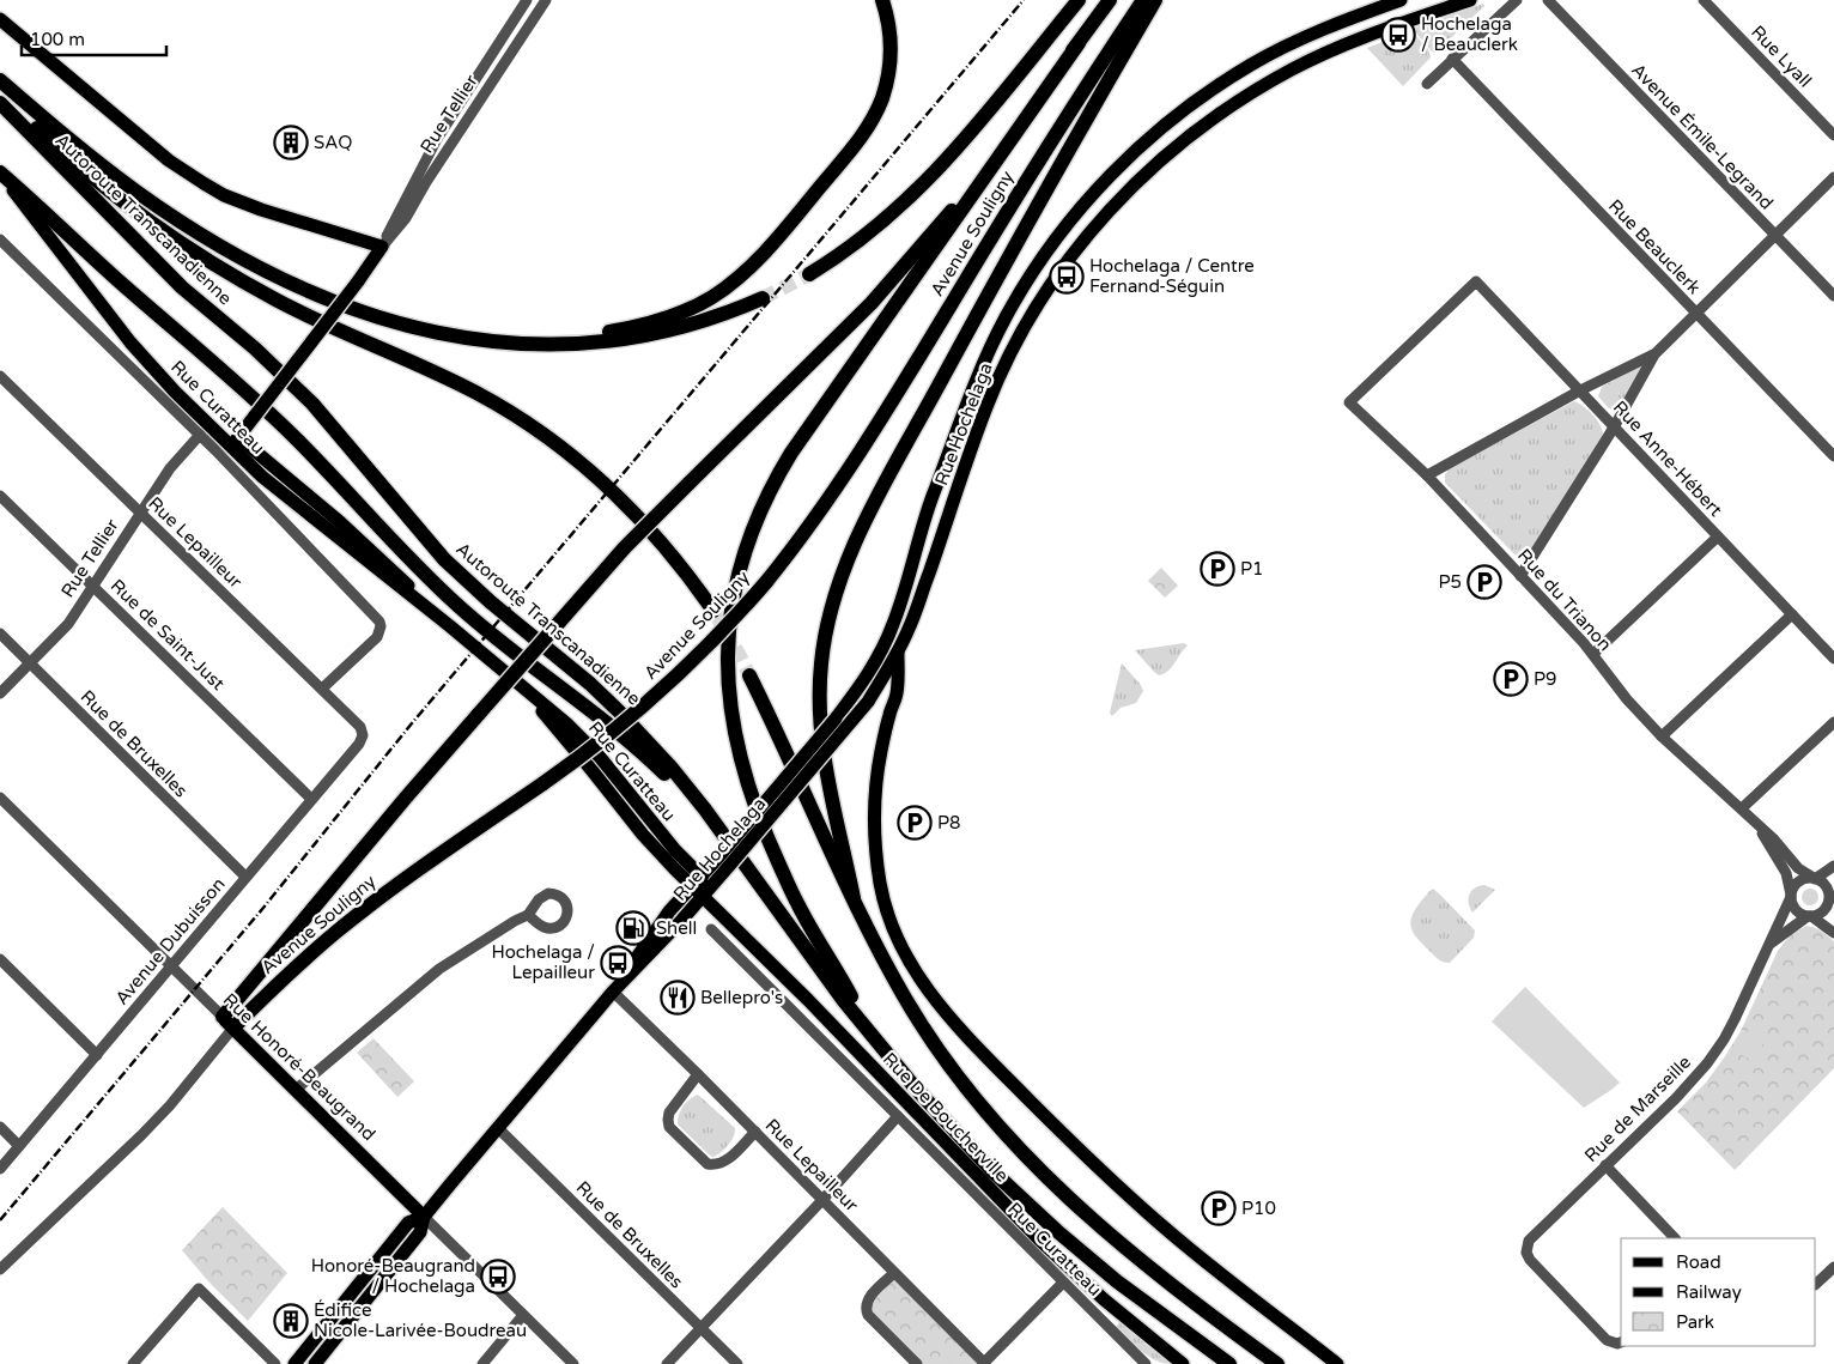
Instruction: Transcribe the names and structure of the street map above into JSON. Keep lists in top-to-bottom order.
{
  "streets": {
    "highway": ["Autoroute Transcanadienne", "Avenue Souligny"],
    "main road": [
      "Rue Tellier",
      "Rue Curatteau",
      "Rue Hochelaga",
      "Rue Honoré-Beaugrand",
      "Rue De Boucherville"
    ],
    "street": [
      "Rue Lyall",
      "Avenue Émile-Legrand",
      "Rue Beauclerk",
      "Rue Anne-Hébert",
      "Rue Lepailleur",
      "Rue du Trianon",
      "Rue de Saint-Just",
      "Rue de Bruxelles",
      "Avenue Dubuisson",
      "Rue de Marseille"
    ]
  },
  "crossings": [
    ["Rue Tellier", "Rue Curatteau"],
    ["Rue Tellier", "Rue Lepailleur"],
    ["Rue Tellier", "Rue de Saint-Just"],
    ["Rue Tellier", "Rue de Bruxelles"],
    ["Avenue Souligny", "Rue Honoré-Beaugrand"],
    ["Rue Curatteau", "Rue Hochelaga"],
    ["Rue Curatteau", "Rue Lepailleur"],
    ["Rue Curatteau", "Rue De Boucherville"],
    ["Rue Hochelaga", "Rue Lepailleur"],
    ["Rue Hochelaga", "Rue de Bruxelles"],
    ["Rue Hochelaga", "Rue Honoré-Beaugrand"],
    ["Rue Hochelaga", "Rue De Boucherville"],
    ["Rue Anne-Hébert", "Rue du Trianon"],
    ["Rue Lepailleur", "Avenue Dubuisson"],
    ["Rue du Trianon", "Rue de Marseille"],
    ["Rue de Saint-Just", "Avenue Dubuisson"],
    ["Rue de Bruxelles", "Avenue Dubuisson"],
    ["Avenue Dubuisson", "Rue Honoré-Beaugrand"]
  ],
  "places": {
    "bus stop": [
      "Hochelaga / Beauclerk",
      "Hochelaga / Centre Fernand-Séguin",
      "Hochelaga / Lepailleur",
      "Honoré-Beaugrand / Hochelaga"
    ],
    "building": ["SAQ", "Édifice Nicole-Larivée-Boudreau"],
    "parking": [
      "P1",
      "P5",
      "P9",
      "P8",
      "P10"
    ],
    "fuel station": ["Shell"],
    "restaurant": ["Bellepro's"]
  },
  "legend": ["Road", "Railway", "Park"],
  "scale_bar": "100 m"
}
